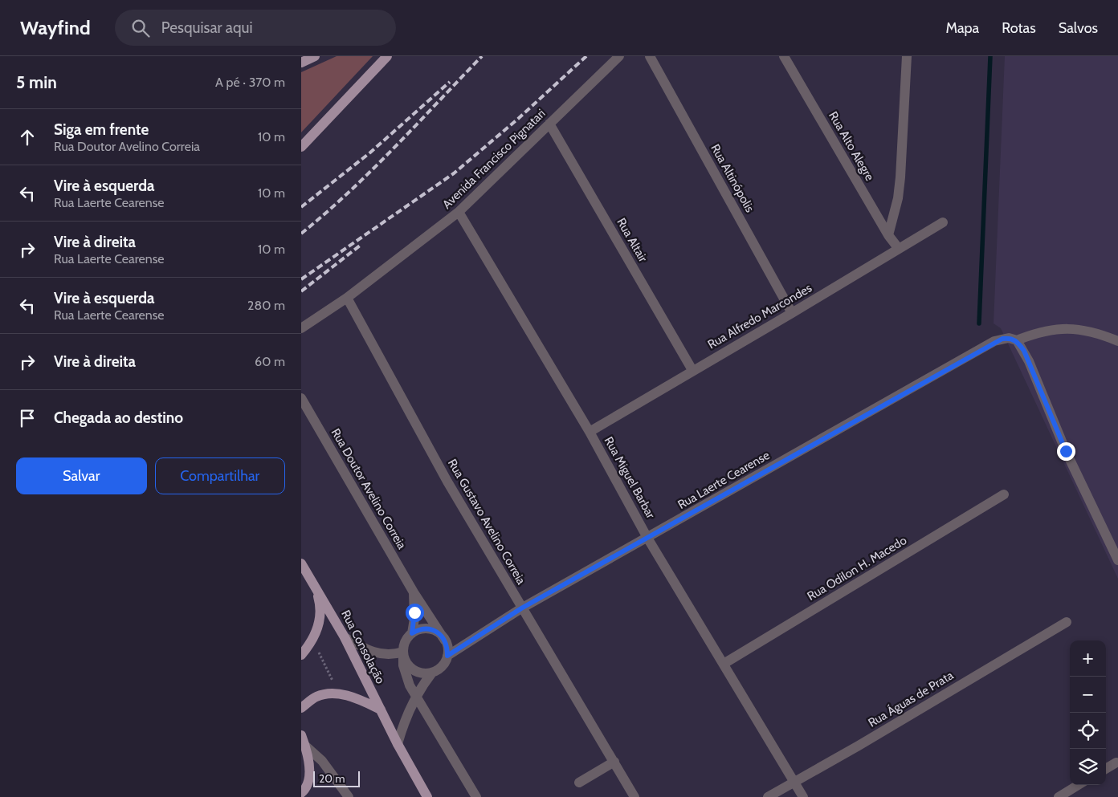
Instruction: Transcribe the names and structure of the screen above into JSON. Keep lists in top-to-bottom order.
{
  "streets": {
    "main road": ["Rua Consolação"],
    "street": [
      "Rua Alto Alegre",
      "Avenida Francisco Pignatari",
      "Rua Altinópolis",
      "Rua Altair",
      "Rua Alfredo Marcondes",
      "Rua Miguel Barbar",
      "Rua Laerte Cearense",
      "Rua Doutor Avelino Correia",
      "Rua Gustavo Avelino Correia",
      "Rua Odilon H. Macedo",
      "Rua Águas de Prata"
    ]
  },
  "crossings": [
    ["Rua Alto Alegre", "Rua Alfredo Marcondes"],
    ["Avenida Francisco Pignatari", "Rua Altair"],
    ["Avenida Francisco Pignatari", "Rua Miguel Barbar"],
    ["Avenida Francisco Pignatari", "Rua Gustavo Avelino Correia"],
    ["Rua Altinópolis", "Rua Alfredo Marcondes"],
    ["Rua Altair", "Rua Alfredo Marcondes"],
    ["Rua Alfredo Marcondes", "Rua Miguel Barbar"],
    ["Rua Miguel Barbar", "Rua Laerte Cearense"],
    ["Rua Miguel Barbar", "Rua Odilon H. Macedo"],
    ["Rua Miguel Barbar", "Rua Águas de Prata"],
    ["Rua Laerte Cearense", "Rua Gustavo Avelino Correia"],
    ["Rua Laerte Cearense", "Rua Consolação"]
  ],
  "scale_bar": "20 m",
  "page": {
    "header": "Wayfind",
    "search": "Pesquisar aqui",
    "nav": ["Mapa", "Rotas", "Salvos"],
    "heading": ["5 min", "A pé · 370 m"],
    "list": [
      ["Siga em frente", "Rua Doutor Avelino Correia", "10 m"],
      ["Vire à esquerda", "Rua Laerte Cearense", "10 m"],
      ["Vire à direita", "Rua Laerte Cearense", "10 m"],
      ["Vire à esquerda", "Rua Laerte Cearense", "280 m"],
      ["Vire à direita", "60 m"],
      "Chegada ao destino"
    ],
    "buttons": ["Salvar", "Compartilhar"],
    "map_buttons": ["+", "−"],
    "scale": "20 m"
  }
}
